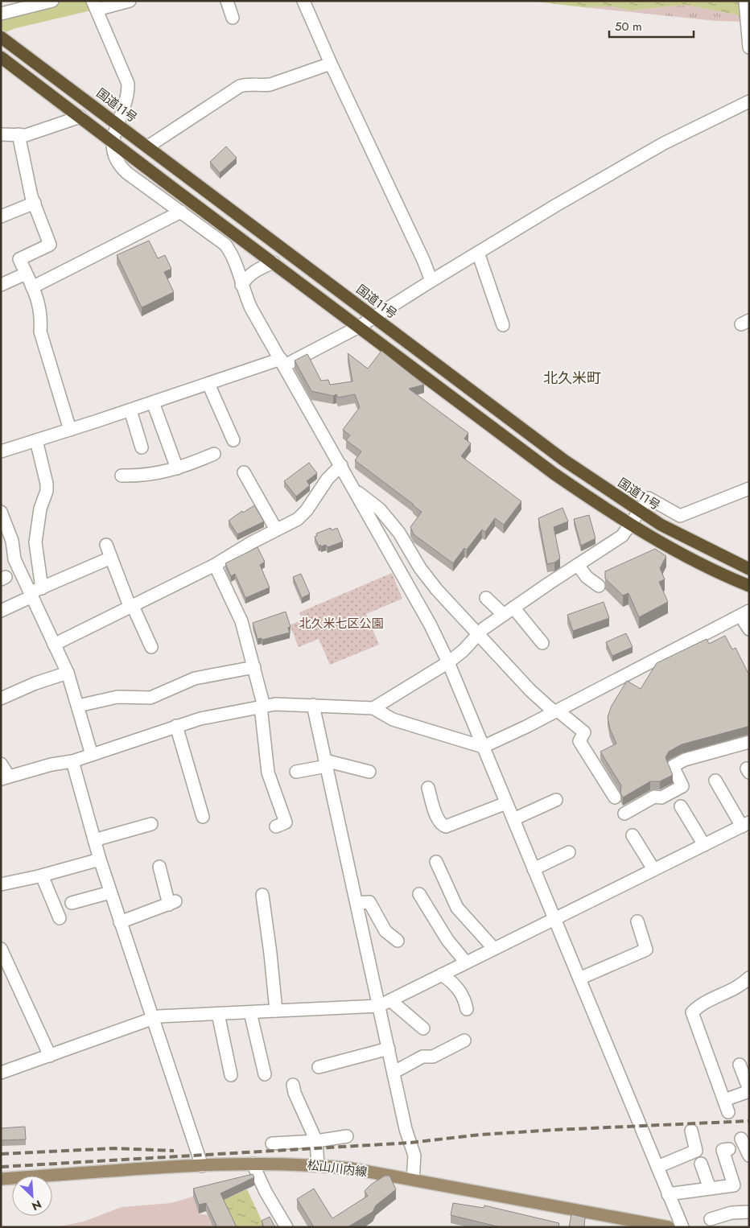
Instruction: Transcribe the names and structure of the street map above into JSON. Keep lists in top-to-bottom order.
{
  "streets": {
    "highway": ["国道11号"],
    "main road": ["松山川内線"]
  },
  "districts": ["北久米町"],
  "parks": ["北久米七区公園"],
  "scale_bar": "50 m",
  "north": "bottom right"
}
